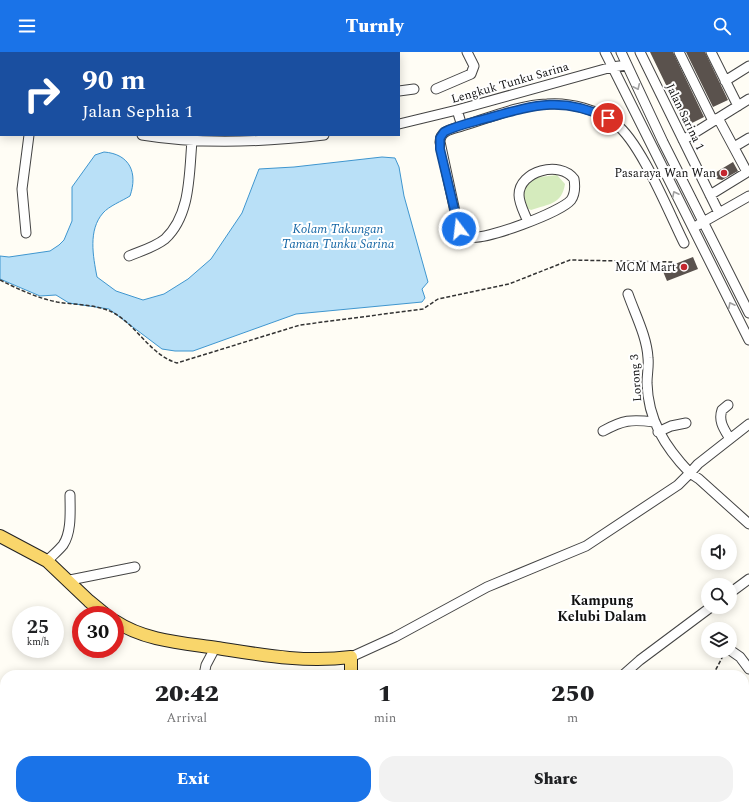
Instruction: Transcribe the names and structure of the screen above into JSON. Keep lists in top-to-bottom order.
{
  "streets": {
    "street": ["Lengkuk Tunku Sarina", "Jalan Sarina 1", "Lorong 3"]
  },
  "districts": ["Kampung Kelubi Dalam"],
  "water": ["Kolam Takungan Taman Tunku Sarina"],
  "places": ["Pasaraya Wan Wan", "MCM Mart"],
  "page": {
    "header": "Turnly",
    "turn": ["90 m", "Jalan Sephia 1"],
    "speed": "25 km/h",
    "limit": "30",
    "eta": [
      "20:42",
      "Arrival",
      "1",
      "min",
      "250",
      "m"
    ],
    "buttons": ["Exit", "Share"]
  }
}
